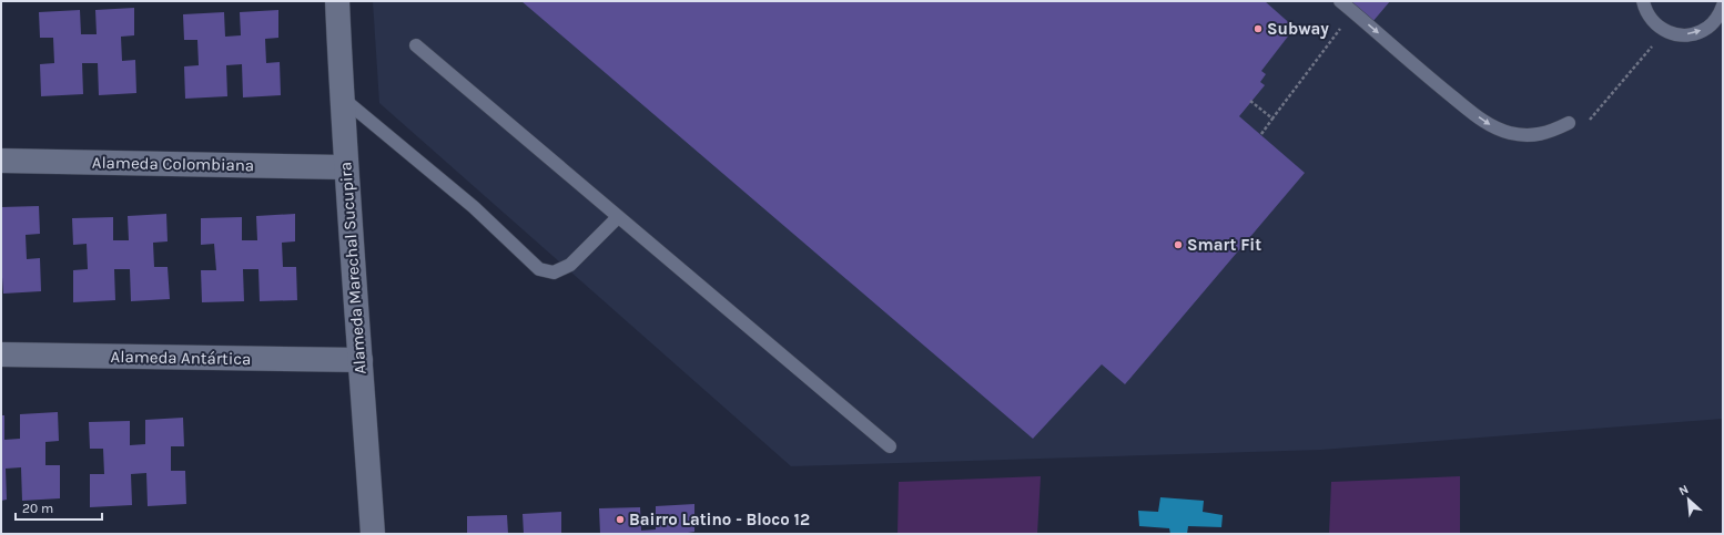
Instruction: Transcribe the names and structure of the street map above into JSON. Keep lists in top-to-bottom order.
{
  "streets": {
    "street": ["Alameda Colombiana", "Alameda Marechal Sucupira", "Alameda Antártica"]
  },
  "crossings": [
    ["Alameda Colombiana", "Alameda Marechal Sucupira"],
    ["Alameda Marechal Sucupira", "Alameda Antártica"]
  ],
  "places": ["Subway", "Smart Fit", "Bairro Latino - Bloco 12"],
  "scale_bar": "20 m",
  "north": "top left"
}
